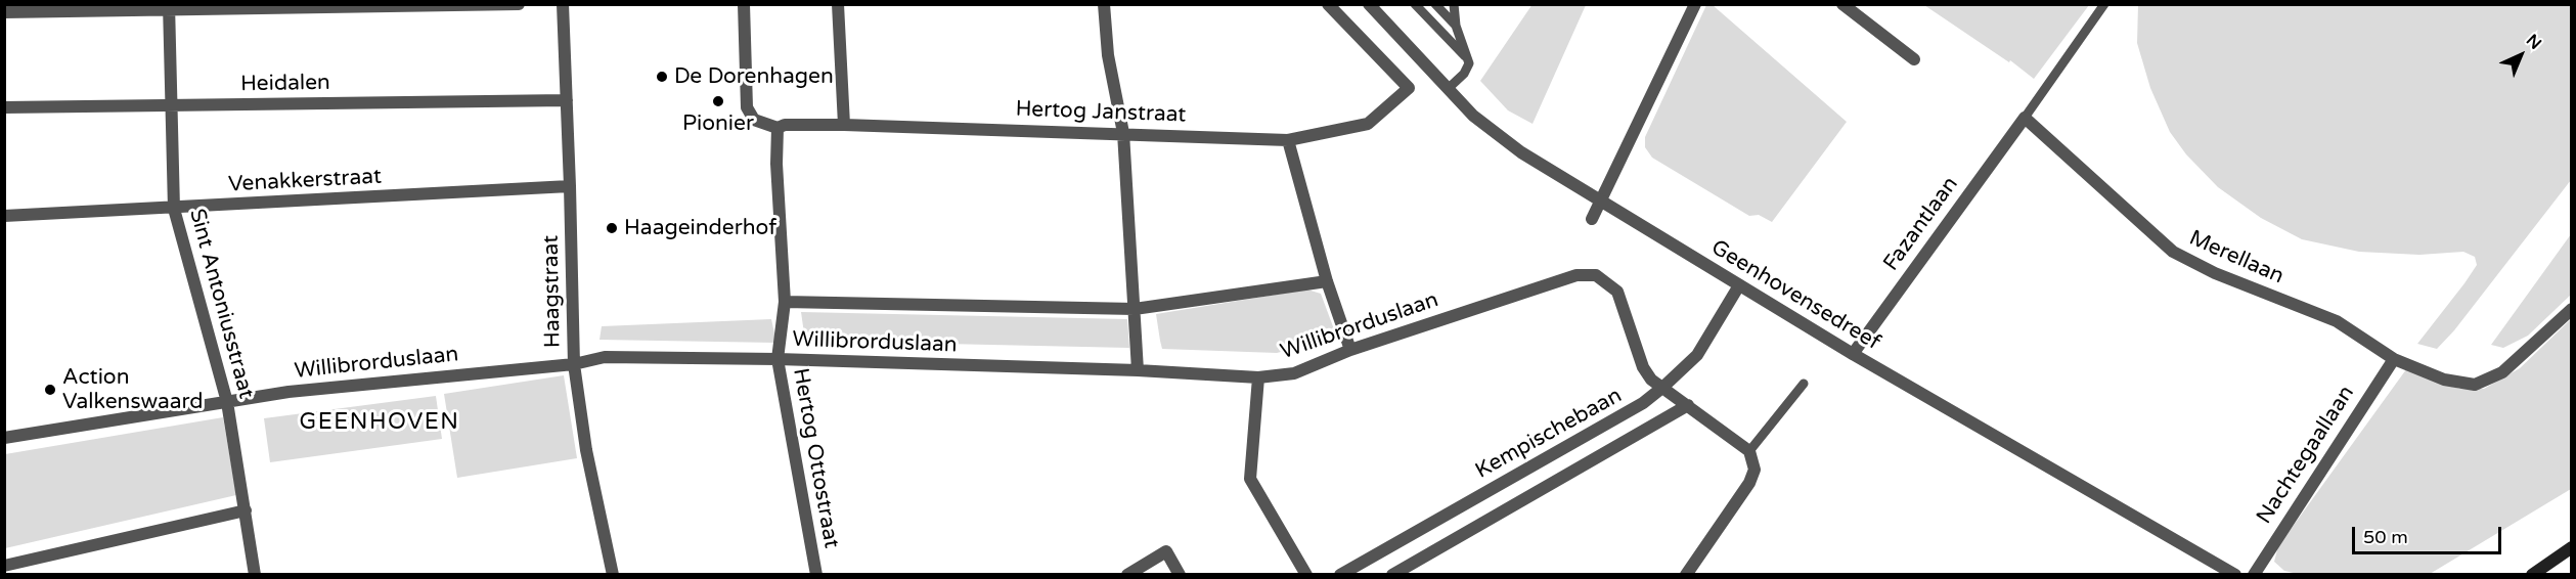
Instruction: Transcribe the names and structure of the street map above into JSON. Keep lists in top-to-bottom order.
{
  "streets": {
    "street": [
      "Heidalen",
      "Hertog Janstraat",
      "Venakkerstraat",
      "Fazantlaan",
      "Merellaan",
      "Haagstraat",
      "Geenhovensedreef",
      "Sint Antoniusstraat",
      "Willibrorduslaan",
      "Kempischebaan",
      "Nachtegaallaan",
      "Hertog Ottostraat"
    ]
  },
  "crossings": [
    ["Heidalen", "Haagstraat"],
    ["Heidalen", "Sint Antoniusstraat"],
    ["Hertog Janstraat", "Hertog Ottostraat"],
    ["Venakkerstraat", "Haagstraat"],
    ["Venakkerstraat", "Sint Antoniusstraat"],
    ["Fazantlaan", "Merellaan"],
    ["Fazantlaan", "Geenhovensedreef"],
    ["Merellaan", "Nachtegaallaan"],
    ["Haagstraat", "Willibrorduslaan"],
    ["Geenhovensedreef", "Kempischebaan"],
    ["Sint Antoniusstraat", "Willibrorduslaan"],
    ["Willibrorduslaan", "Kempischebaan"],
    ["Willibrorduslaan", "Hertog Ottostraat"]
  ],
  "districts": ["GEENHOVEN"],
  "places": [
    "De Dorenhagen",
    "Pionier",
    "Haageinderhof",
    "Action Valkenswaard"
  ],
  "scale_bar": "50 m",
  "north": "top right"
}
